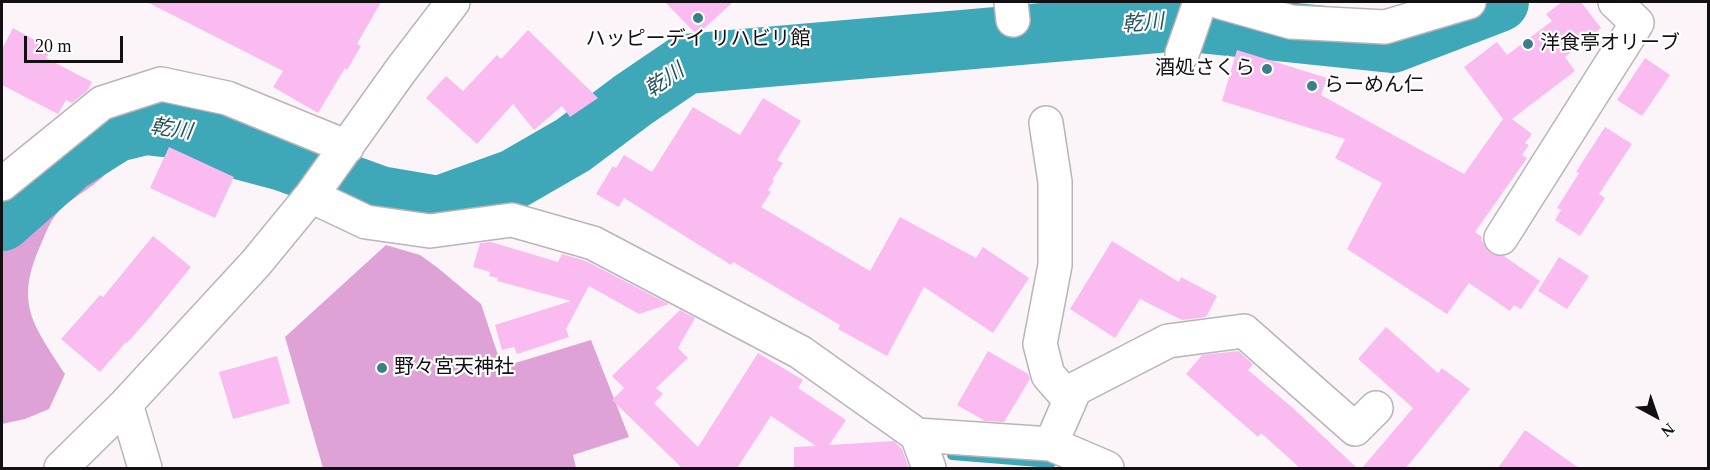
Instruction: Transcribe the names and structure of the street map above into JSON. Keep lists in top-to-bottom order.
{
  "water": ["乾川"],
  "places": [
    "ハッピーデイ リハビリ館",
    "洋食亭オリーブ",
    "酒処さくら",
    "らーめん仁",
    "野々宮天神社"
  ],
  "scale_bar": "20 m",
  "north": "bottom right"
}
